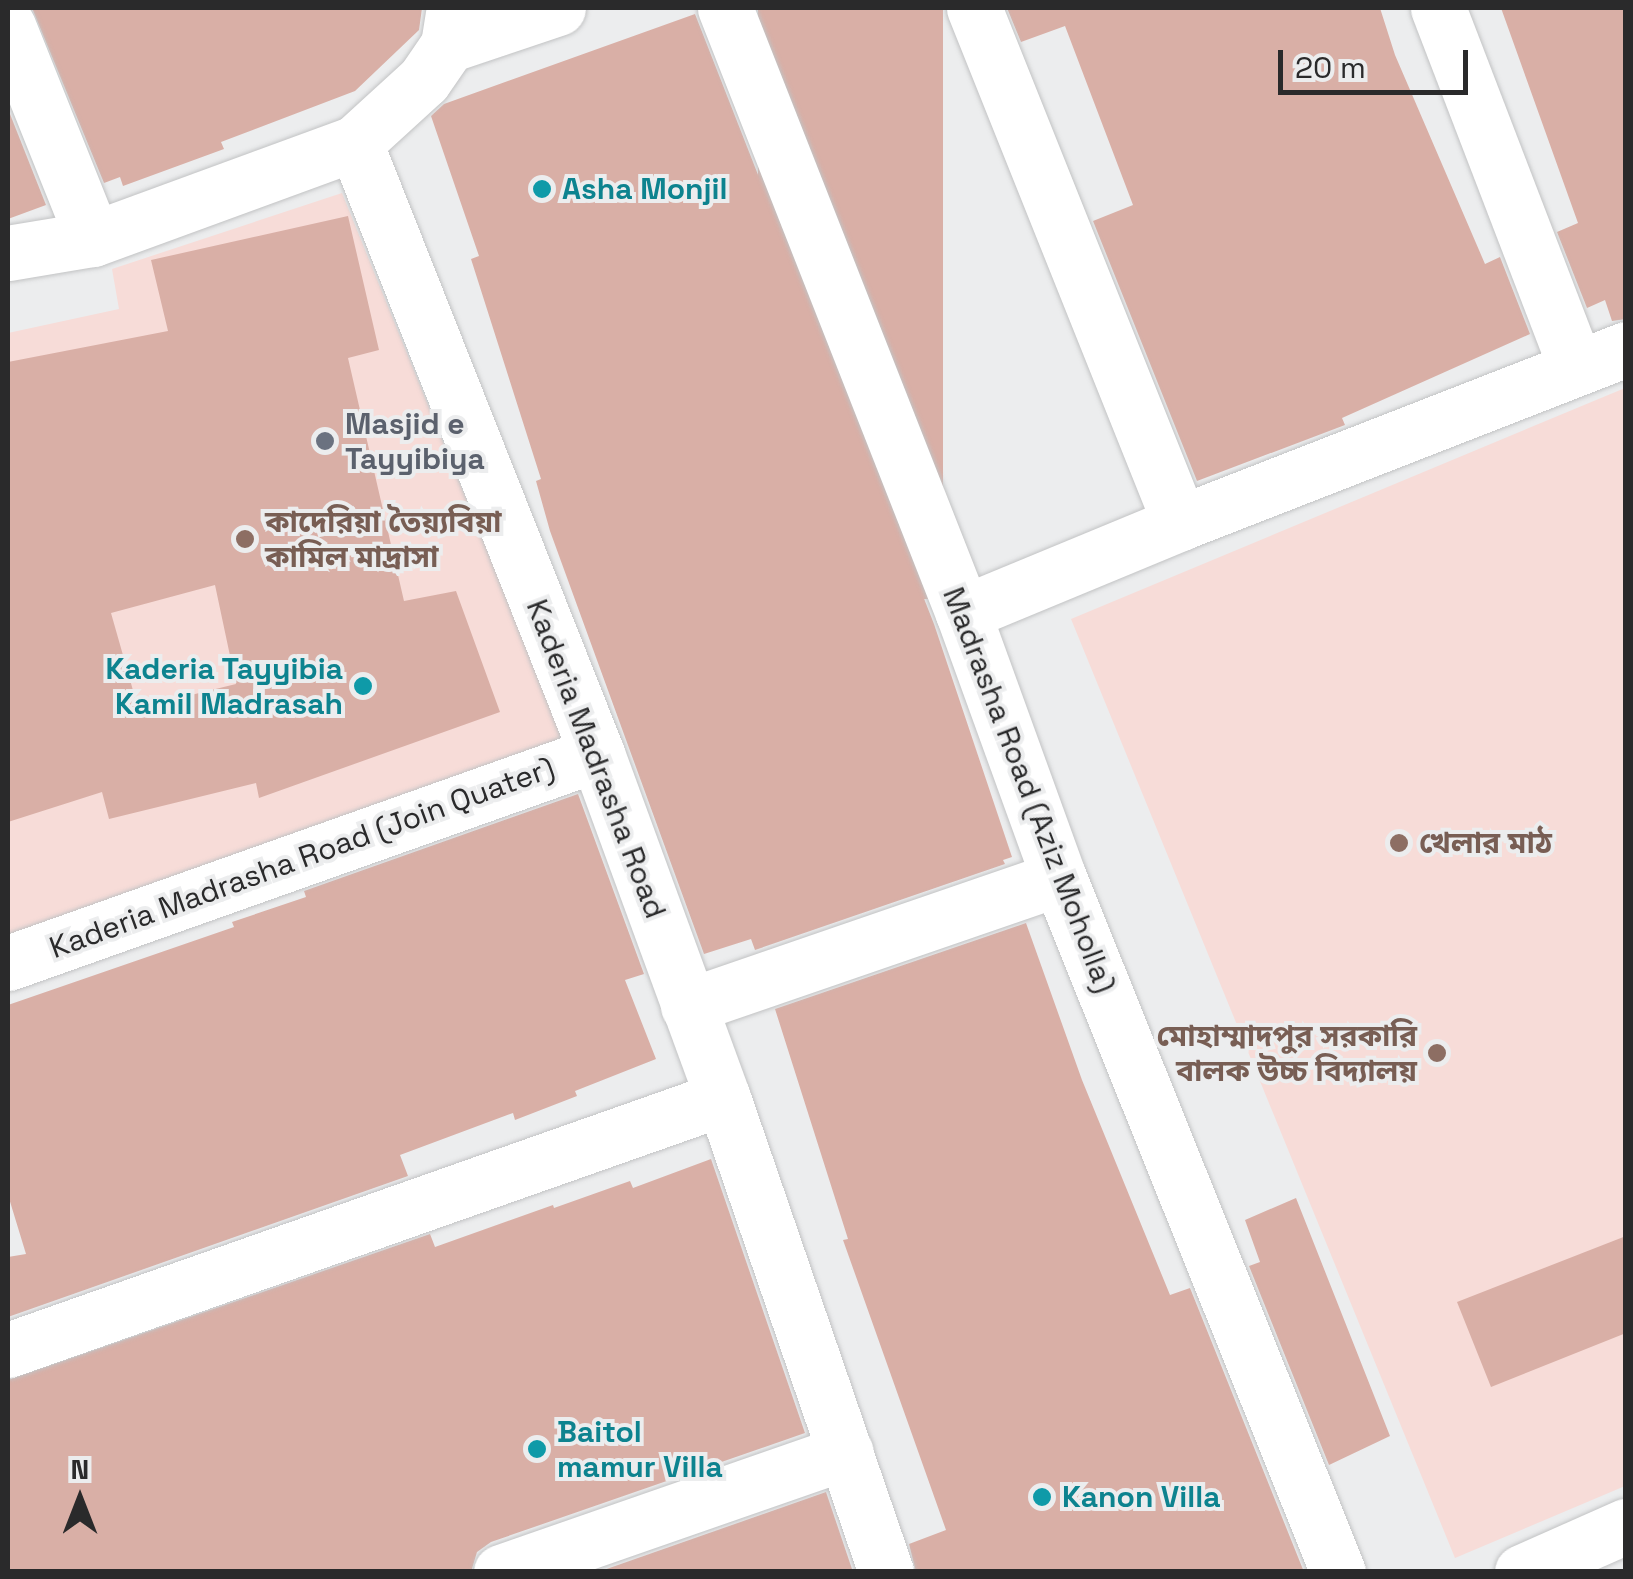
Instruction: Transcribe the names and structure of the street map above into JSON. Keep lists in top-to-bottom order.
{
  "streets": {
    "street": ["Kaderia Madrasha Road", "Madrasha Road (Aziz Moholla)", "Kaderia Madrasha Road (Join Quater)"]
  },
  "crossings": [
    ["Kaderia Madrasha Road", "Kaderia Madrasha Road (Join Quater)"]
  ],
  "places": [
    "Asha Monjil",
    "Masjid e Tayyibiya",
    "কাদেরিয়া তৈয়্যবিয়া কামিল মাদ্রাসা",
    "Kaderia Tayyibia Kamil Madrasah",
    "খেলার মাঠ",
    "মোহাম্মাদপুর সরকারি বালক উচ্চ বিদ্যালয়",
    "Baitol mamur Villa",
    "Kanon Villa"
  ],
  "scale_bar": "20 m",
  "north": "top"
}
